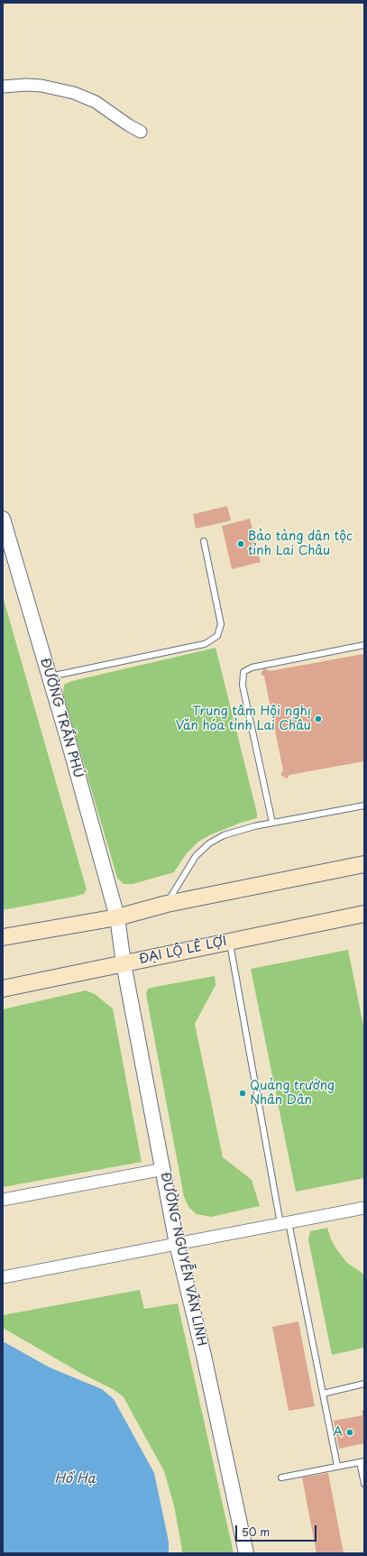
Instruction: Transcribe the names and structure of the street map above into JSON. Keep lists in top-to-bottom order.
{
  "streets": {
    "main road": ["ĐẠI LỘ LÊ LỢI"],
    "street": ["ĐƯỜNG TRẦN PHÚ", "ĐƯỜNG NGUYỄN VĂN LINH"]
  },
  "crossings": [
    ["ĐƯỜNG TRẦN PHÚ", "ĐẠI LỘ LÊ LỢI"],
    ["ĐƯỜNG TRẦN PHÚ", "ĐƯỜNG NGUYỄN VĂN LINH"],
    ["ĐẠI LỘ LÊ LỢI", "ĐƯỜNG NGUYỄN VĂN LINH"]
  ],
  "water": ["Hồ Hạ"],
  "places": [
    "Bảo tàng dân tộc tỉnh Lai Châu",
    "Trung tâm Hội nghị Văn hóa tỉnh Lai Châu",
    "Quảng trường Nhân Dân",
    "A"
  ],
  "scale_bar": "50 m"
}
